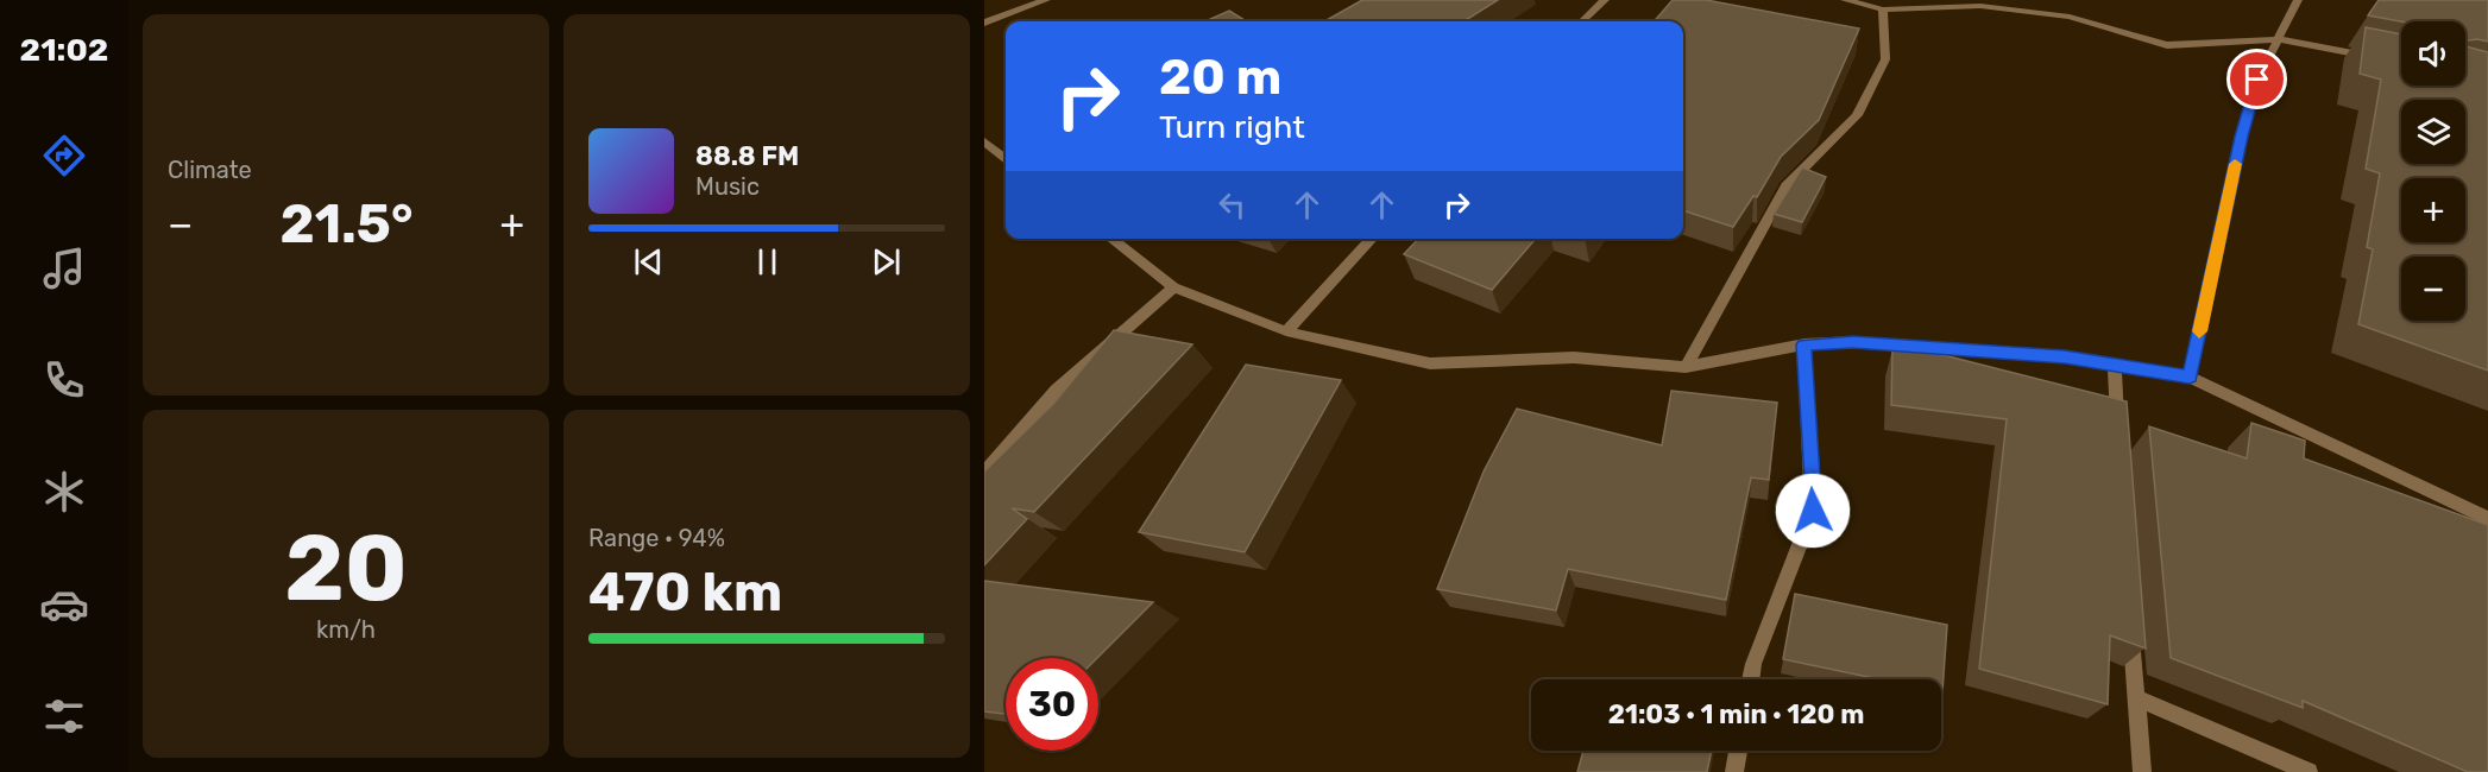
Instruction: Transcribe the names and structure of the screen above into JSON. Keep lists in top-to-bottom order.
{
  "page": {
    "tabs": "21:02",
    "tile": [
      "Climate",
      ["20", "km/h"],
      ["Range · 94%", "470 km"]
    ],
    "map_buttons": ["+", "−"],
    "turn": ["20 m", "Turn right"],
    "song": ["88.8 FM", "Music"],
    "heat": ["−", "21.5°", "+"],
    "limit": "30",
    "trip": "21:03 · 1 min · 120 m"
  }
}
